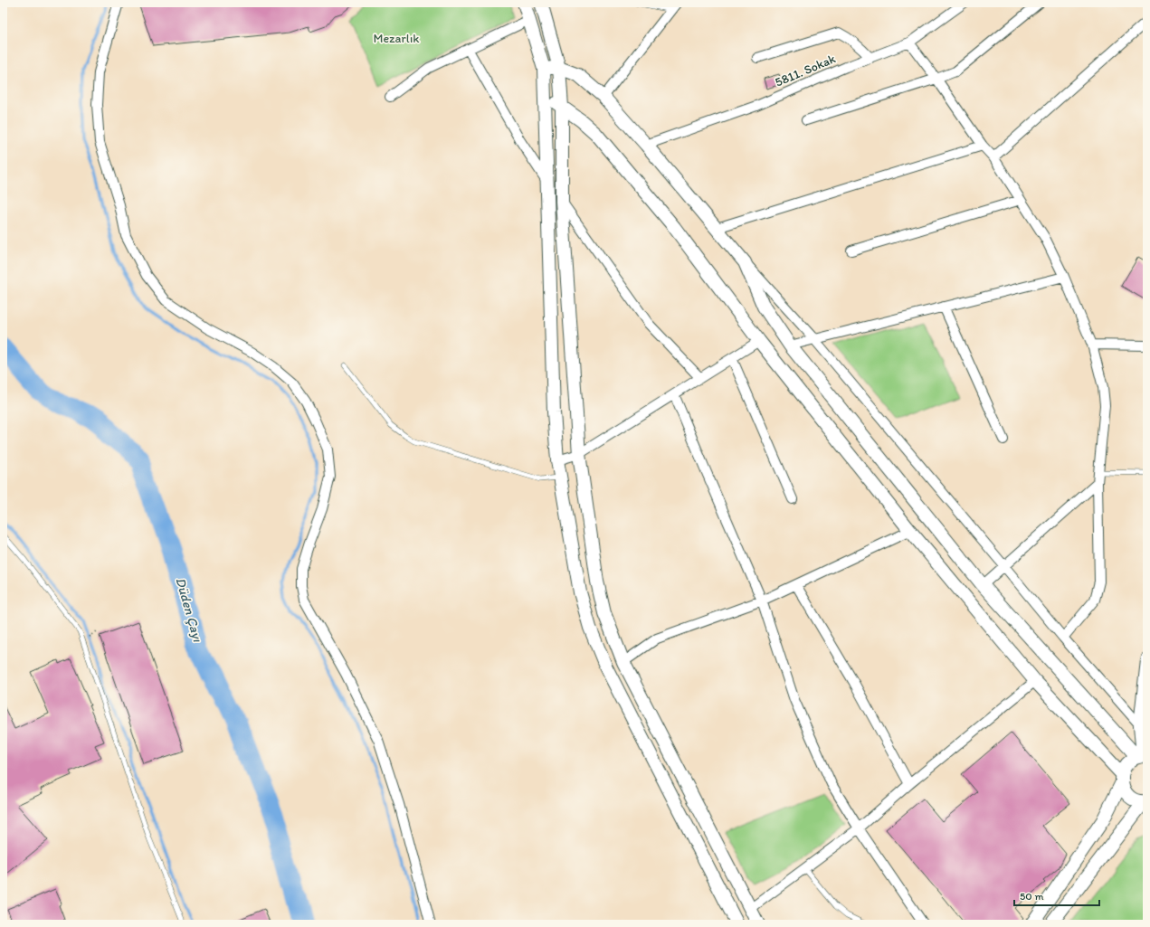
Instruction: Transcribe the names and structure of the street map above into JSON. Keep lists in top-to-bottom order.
{
  "streets": {
    "street": ["5811. Sokak"]
  },
  "water": ["Düden Çayı"],
  "parks": ["Mezarlık"],
  "scale_bar": "50 m"
}
